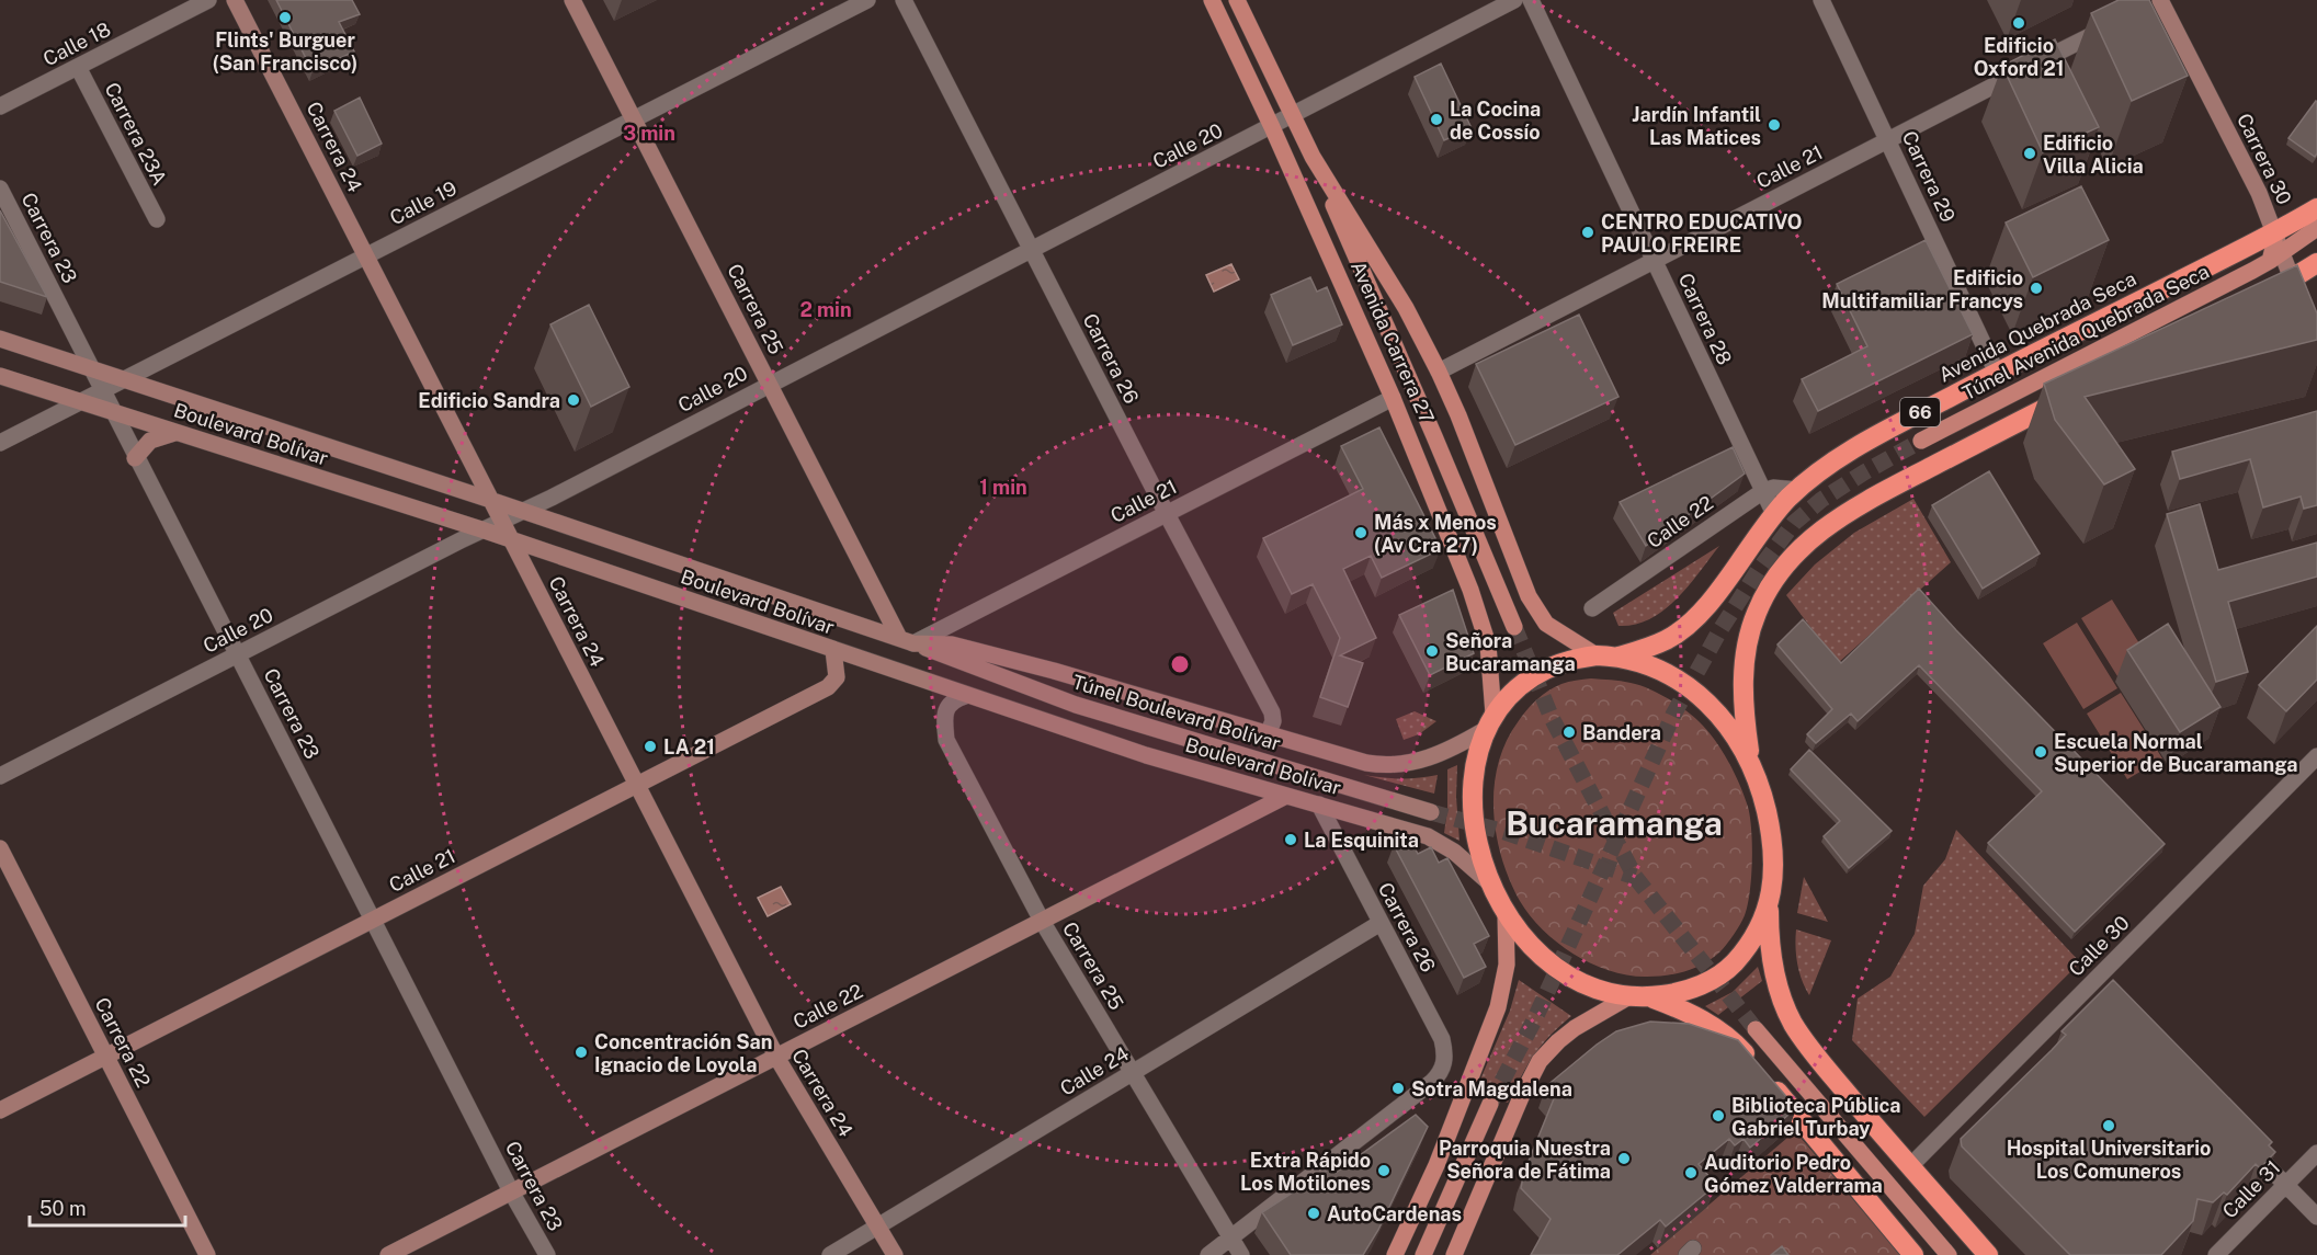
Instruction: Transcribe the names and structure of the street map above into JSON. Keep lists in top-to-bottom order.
{
  "streets": {
    "highway": ["Avenida Quebrada Seca", "66"],
    "main road": ["Túnel Avenida Quebrada Seca", "Avenida Carrera 27"],
    "street": [
      "Calle 18",
      "Carrera 23A",
      "Calle 20",
      "Carrera 24",
      "Carrera 30",
      "Calle 21",
      "Carrera 29",
      "Calle 19",
      "Carrera 23",
      "Carrera 25",
      "Carrera 28",
      "Carrera 26",
      "Boulevard Bolívar",
      "Calle 22",
      "Túnel Boulevard Bolívar",
      "Calle 30",
      "Carrera 22",
      "Calle 24",
      "Calle 31"
    ]
  },
  "crossings": [
    ["Calle 18", "Carrera 23A"],
    ["Calle 20", "Carrera 24"],
    ["Calle 20", "Carrera 23"],
    ["Calle 20", "Carrera 25"],
    ["Calle 20", "Avenida Carrera 27"],
    ["Calle 20", "Carrera 26"],
    ["Calle 20", "Boulevard Bolívar"],
    ["Carrera 24", "Calle 21"],
    ["Carrera 24", "Calle 19"],
    ["Carrera 24", "Boulevard Bolívar"],
    ["Carrera 24", "Calle 22"],
    ["Carrera 24", "Calle 24"],
    ["Carrera 30", "Avenida Quebrada Seca"],
    ["Calle 21", "Carrera 29"],
    ["Calle 21", "Carrera 23"],
    ["Calle 21", "Carrera 25"],
    ["Calle 21", "Carrera 28"],
    ["Calle 21", "Avenida Carrera 27"],
    ["Calle 21", "Carrera 26"],
    ["Calle 21", "Boulevard Bolívar"],
    ["Calle 21", "Túnel Boulevard Bolívar"],
    ["Calle 21", "Carrera 22"],
    ["Carrera 29", "Avenida Quebrada Seca"],
    ["Calle 19", "Carrera 23"],
    ["Calle 19", "Carrera 25"],
    ["Calle 19", "Boulevard Bolívar"],
    ["Carrera 23", "Boulevard Bolívar"],
    ["Carrera 23", "Calle 22"],
    ["Carrera 25", "Carrera 26"],
    ["Carrera 25", "Boulevard Bolívar"],
    ["Carrera 25", "Calle 22"],
    ["Carrera 25", "Túnel Boulevard Bolívar"],
    ["Carrera 25", "Calle 24"],
    ["Carrera 28", "Avenida Quebrada Seca"],
    ["Carrera 28", "Calle 22"],
    ["Avenida Carrera 27", "Boulevard Bolívar"],
    ["Carrera 26", "Boulevard Bolívar"],
    ["Carrera 26", "Calle 24"],
    ["Boulevard Bolívar", "Calle 22"],
    ["Boulevard Bolívar", "Túnel Boulevard Bolívar"]
  ],
  "districts": ["Bucaramanga"],
  "places": [
    "Flints' Burguer (San Francisco)",
    "Edificio Oxford 21",
    "La Cocina de Cossío",
    "Jardín Infantil Las Matices",
    "Edificio Villa Alicia",
    "CENTRO EDUCATIVO PAULO FREIRE",
    "Edificio Multifamiliar Francys",
    "Edificio Sandra",
    "Más x Menos (Av Cra 27)",
    "Señora Bucaramanga",
    "Bandera",
    "LA 21",
    "Escuela Normal Superior de Bucaramanga",
    "La Esquinita",
    "Concentración San Ignacio de Loyola",
    "Sotra Magdalena",
    "Biblioteca Pública Gabriel Turbay",
    "Hospital Universitario Los Comuneros",
    "Parroquia Nuestra Señora de Fátima",
    "Extra Rápido Los Motilones",
    "Auditorio Pedro Gómez Valderrama",
    "AutoCardenas"
  ],
  "scale_bar": "50 m",
  "rings": ["3 min", "2 min", "1 min"]
}
